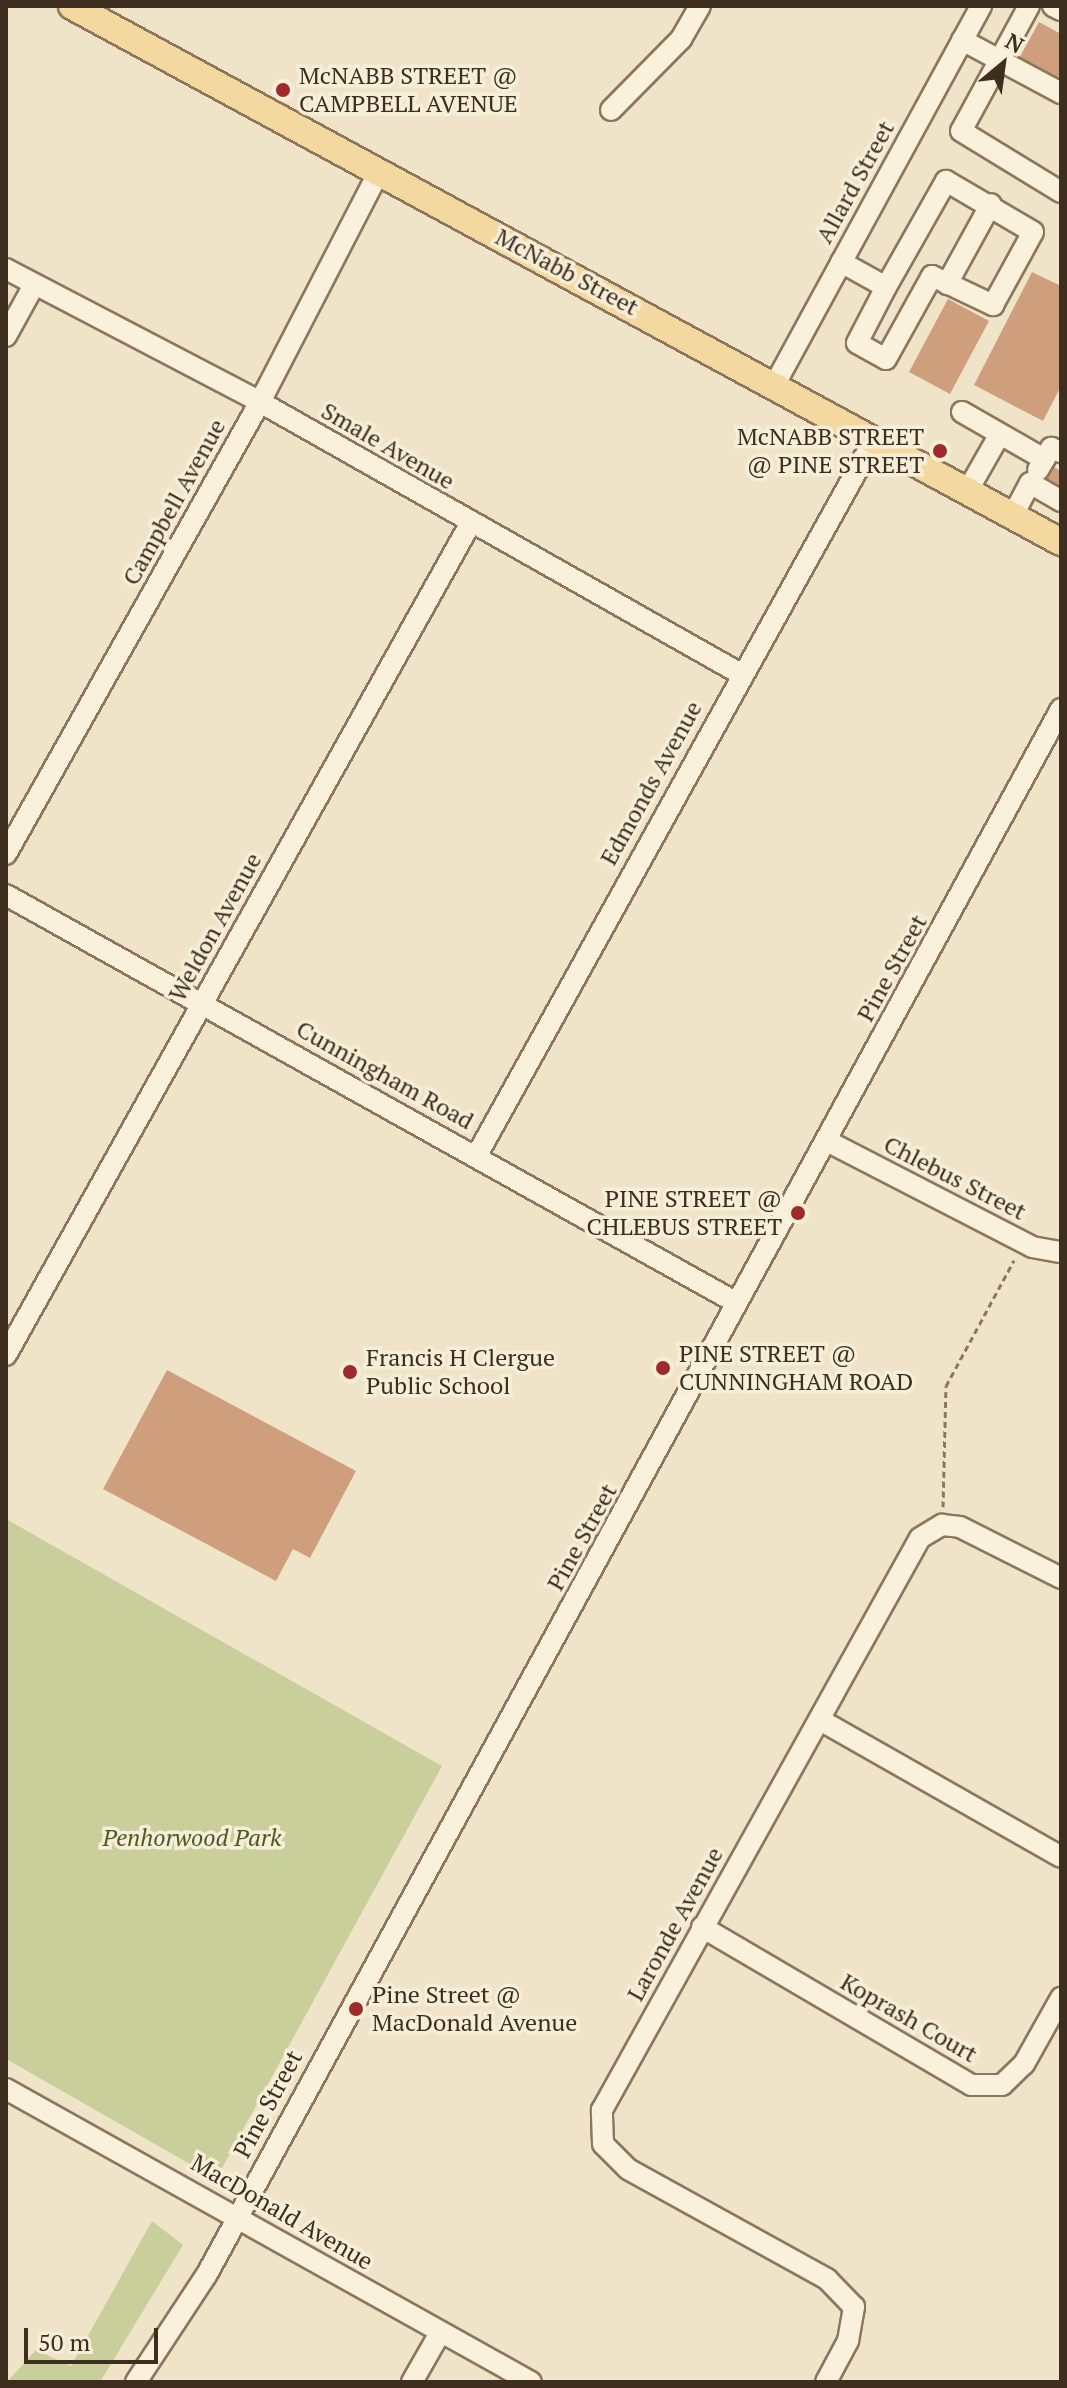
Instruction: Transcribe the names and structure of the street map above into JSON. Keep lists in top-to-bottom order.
{
  "streets": {
    "main road": ["McNabb Street"],
    "street": [
      "Allard Street",
      "Smale Avenue",
      "Campbell Avenue",
      "Edmonds Avenue",
      "Weldon Avenue",
      "Pine Street",
      "Cunningham Road",
      "Chlebus Street",
      "Laronde Avenue",
      "Koprash Court",
      "MacDonald Avenue"
    ]
  },
  "crossings": [
    ["Allard Street", "McNabb Street"],
    ["McNabb Street", "Campbell Avenue"],
    ["McNabb Street", "Edmonds Avenue"],
    ["Smale Avenue", "Campbell Avenue"],
    ["Smale Avenue", "Edmonds Avenue"],
    ["Smale Avenue", "Weldon Avenue"],
    ["Edmonds Avenue", "Cunningham Road"],
    ["Weldon Avenue", "Cunningham Road"],
    ["Pine Street", "Cunningham Road"],
    ["Pine Street", "Chlebus Street"],
    ["Pine Street", "MacDonald Avenue"],
    ["Laronde Avenue", "Koprash Court"]
  ],
  "parks": ["Penhorwood Park"],
  "places": [
    "McNABB STREET @ CAMPBELL AVENUE",
    "McNABB STREET @ PINE STREET",
    "PINE STREET @ CHLEBUS STREET",
    "PINE STREET @ CUNNINGHAM ROAD",
    "Francis H Clergue Public School",
    "Pine Street @ MacDonald Avenue"
  ],
  "scale_bar": "50 m",
  "north": "top right"
}
